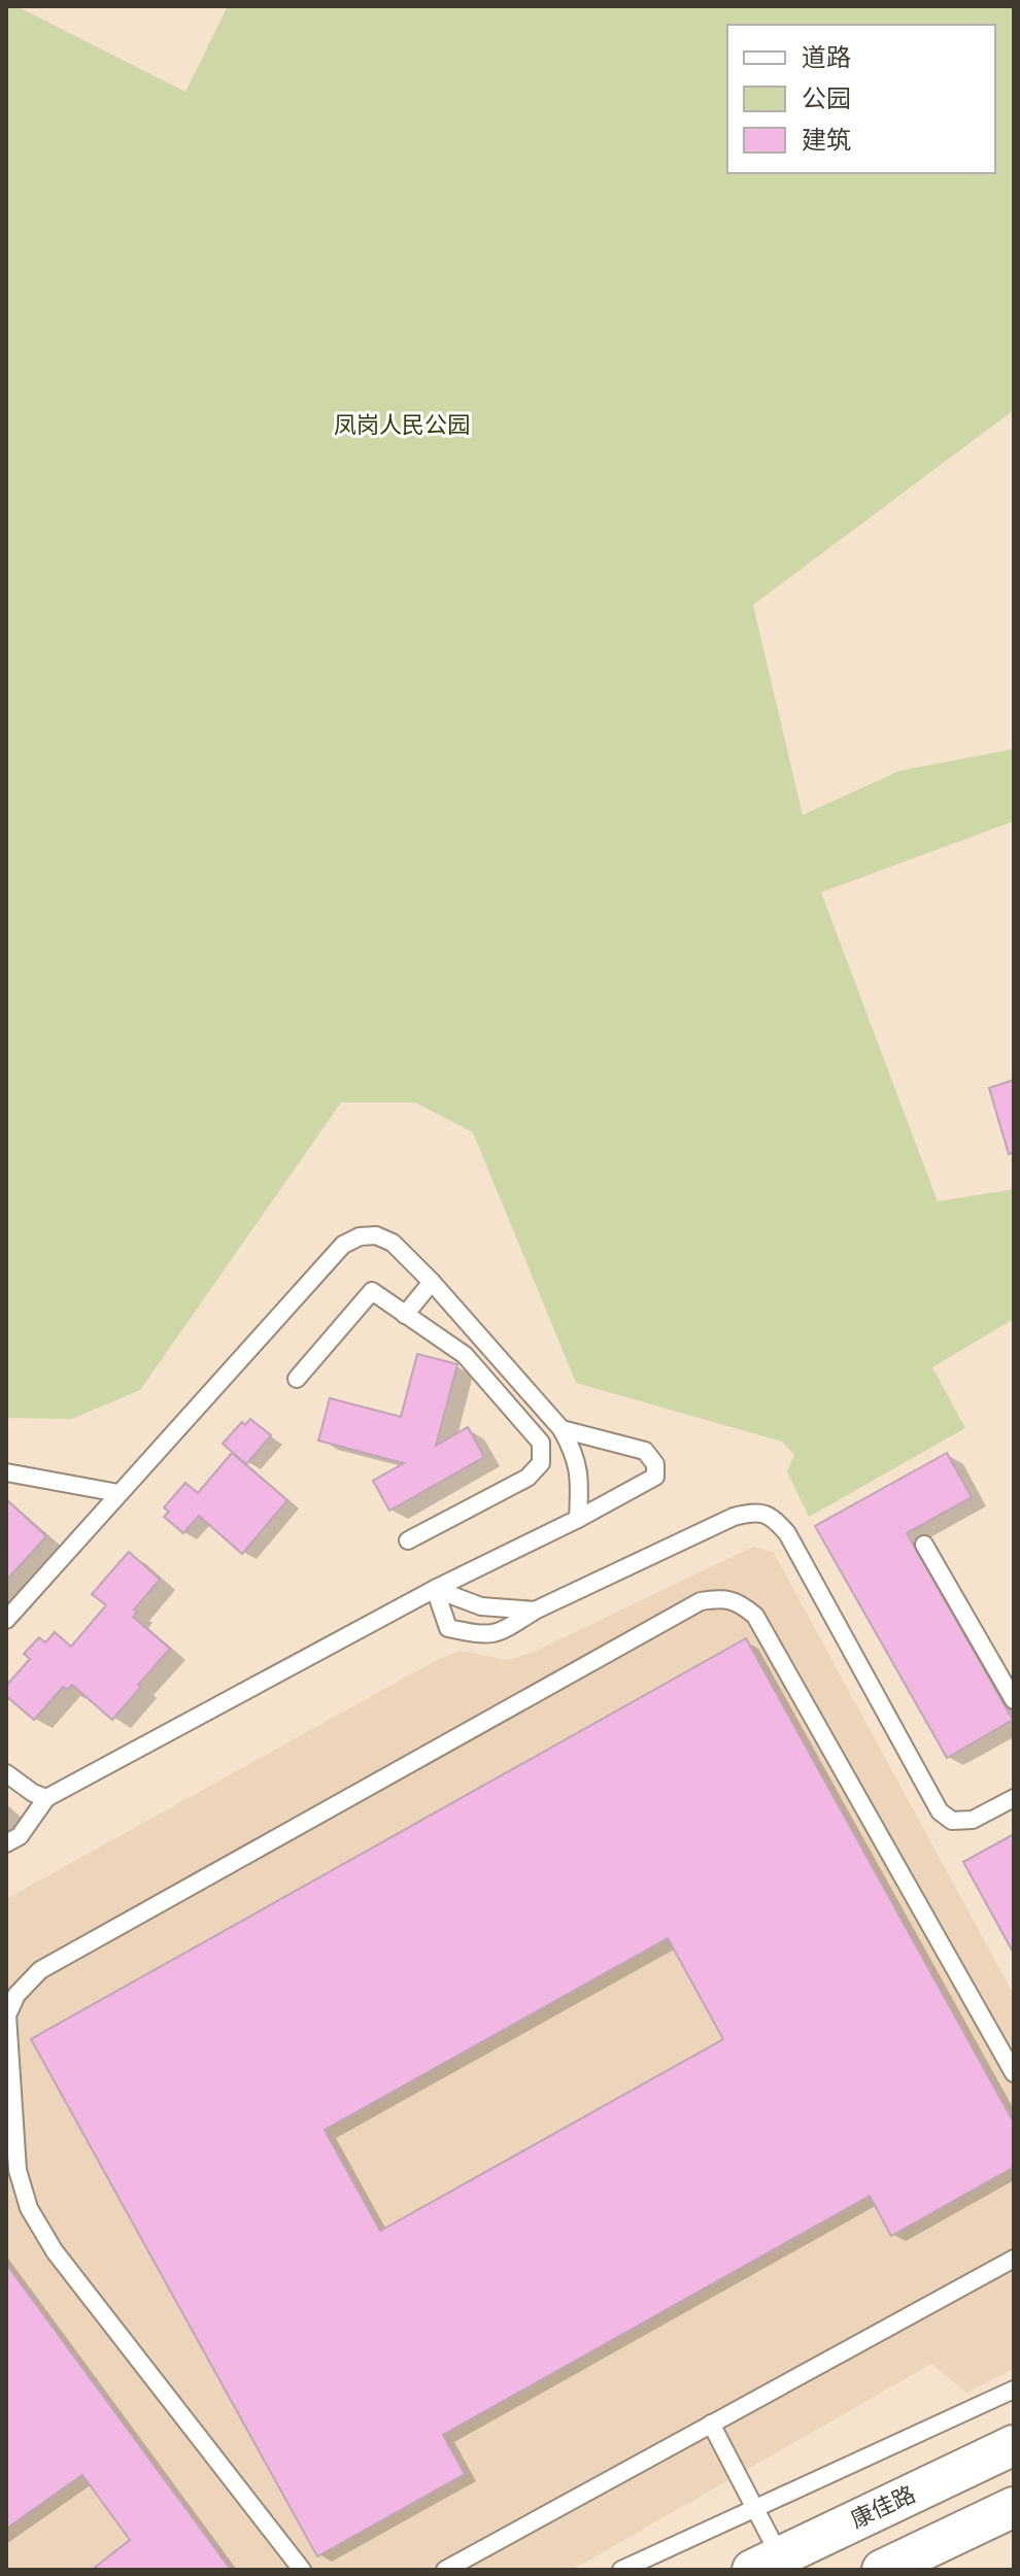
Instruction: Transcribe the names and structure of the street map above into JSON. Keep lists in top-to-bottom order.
{
  "streets": {
    "street": ["康佳路"]
  },
  "parks": ["凤岗人民公园"],
  "legend": ["道路", "公园", "建筑"]
}
